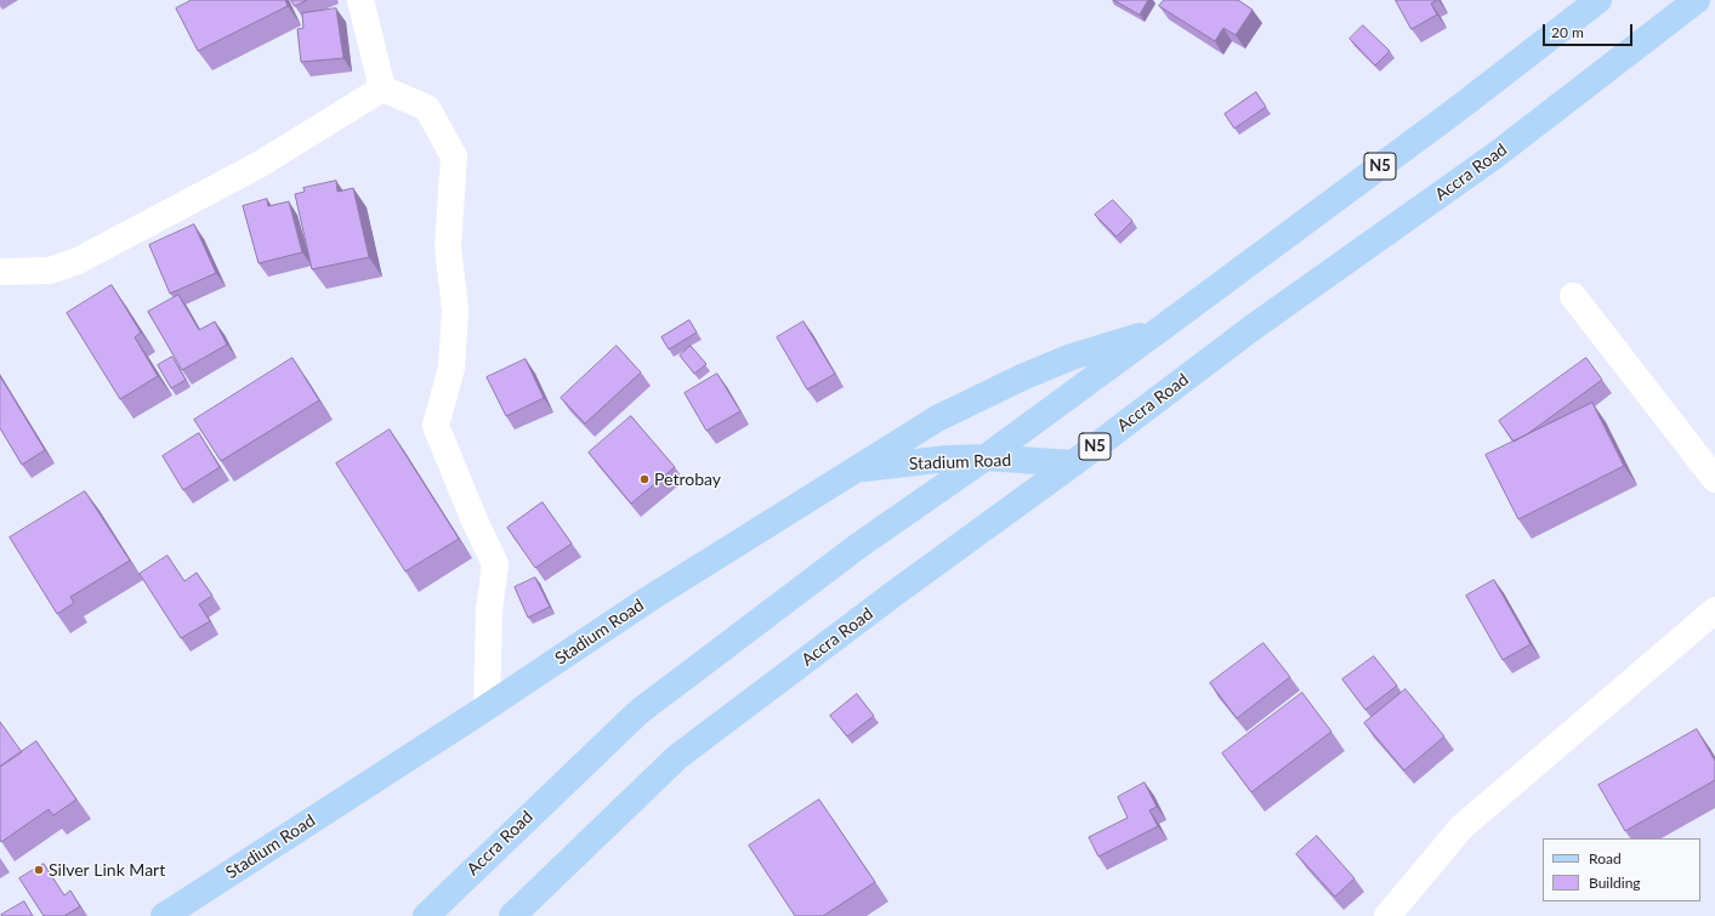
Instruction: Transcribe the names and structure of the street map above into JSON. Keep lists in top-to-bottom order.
{
  "streets": {
    "main road": ["N5", "Accra Road", "Stadium Road"]
  },
  "crossings": [
    ["Accra Road", "Stadium Road"]
  ],
  "places": ["Petrobay", "Silver Link Mart"],
  "legend": ["Road", "Building"],
  "scale_bar": "20 m"
}
